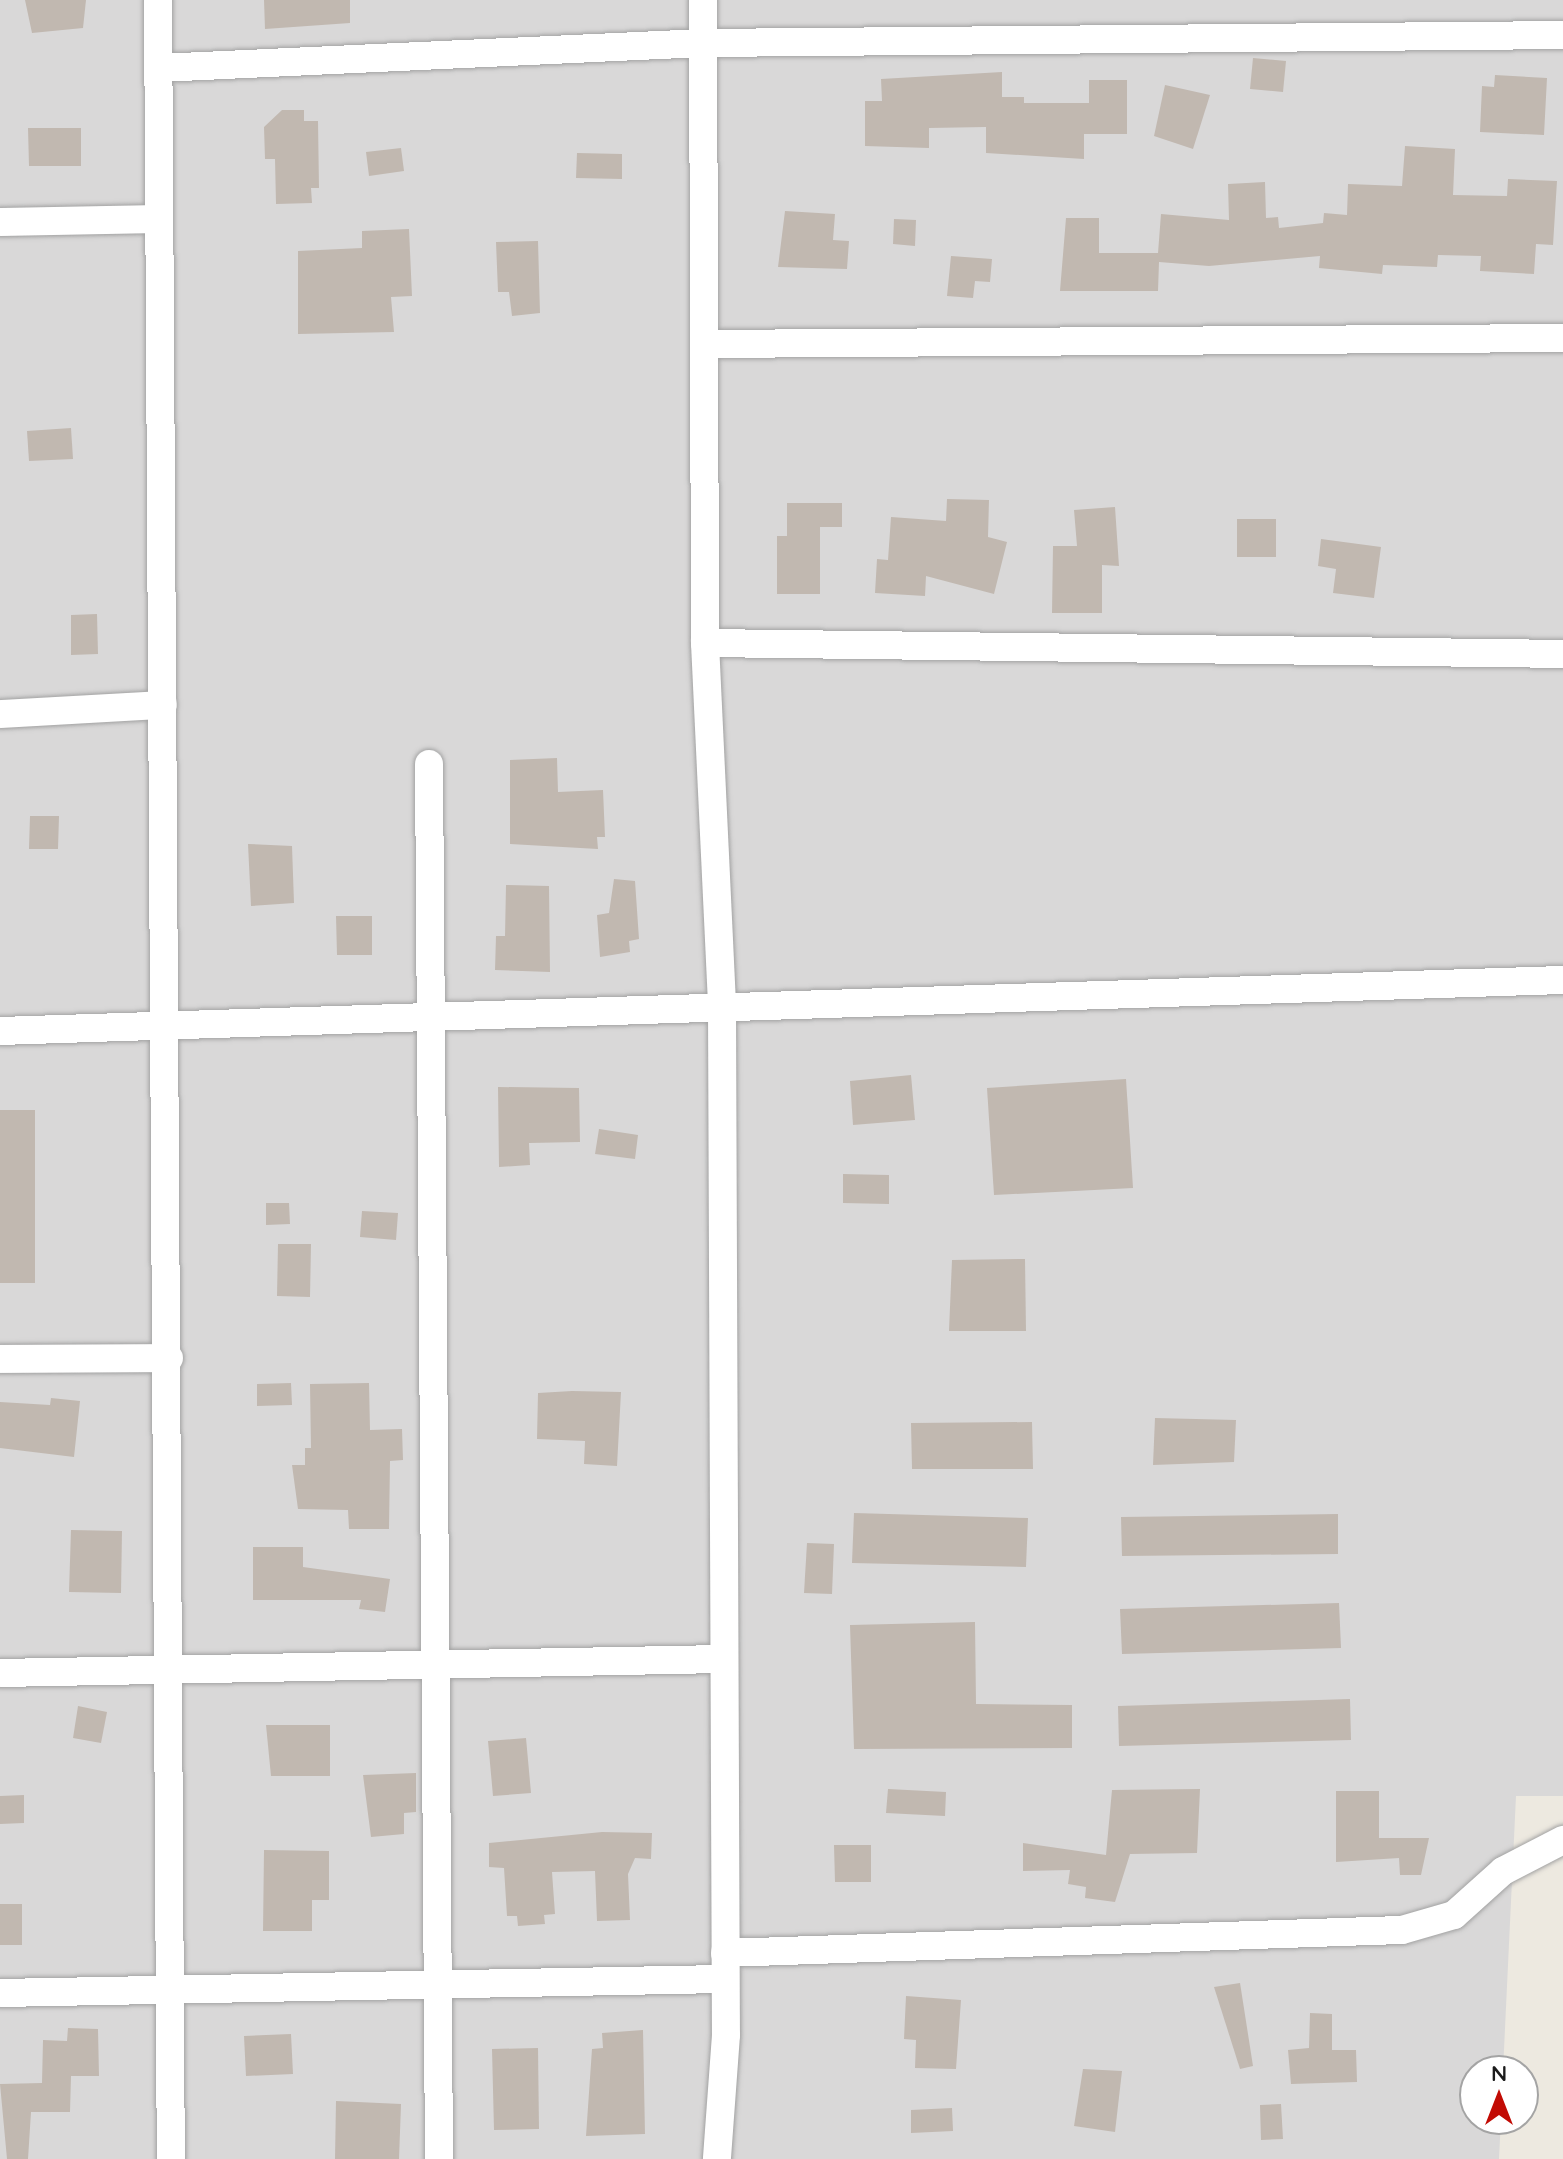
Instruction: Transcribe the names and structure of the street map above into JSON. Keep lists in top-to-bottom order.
{
  "north": "top"
}
